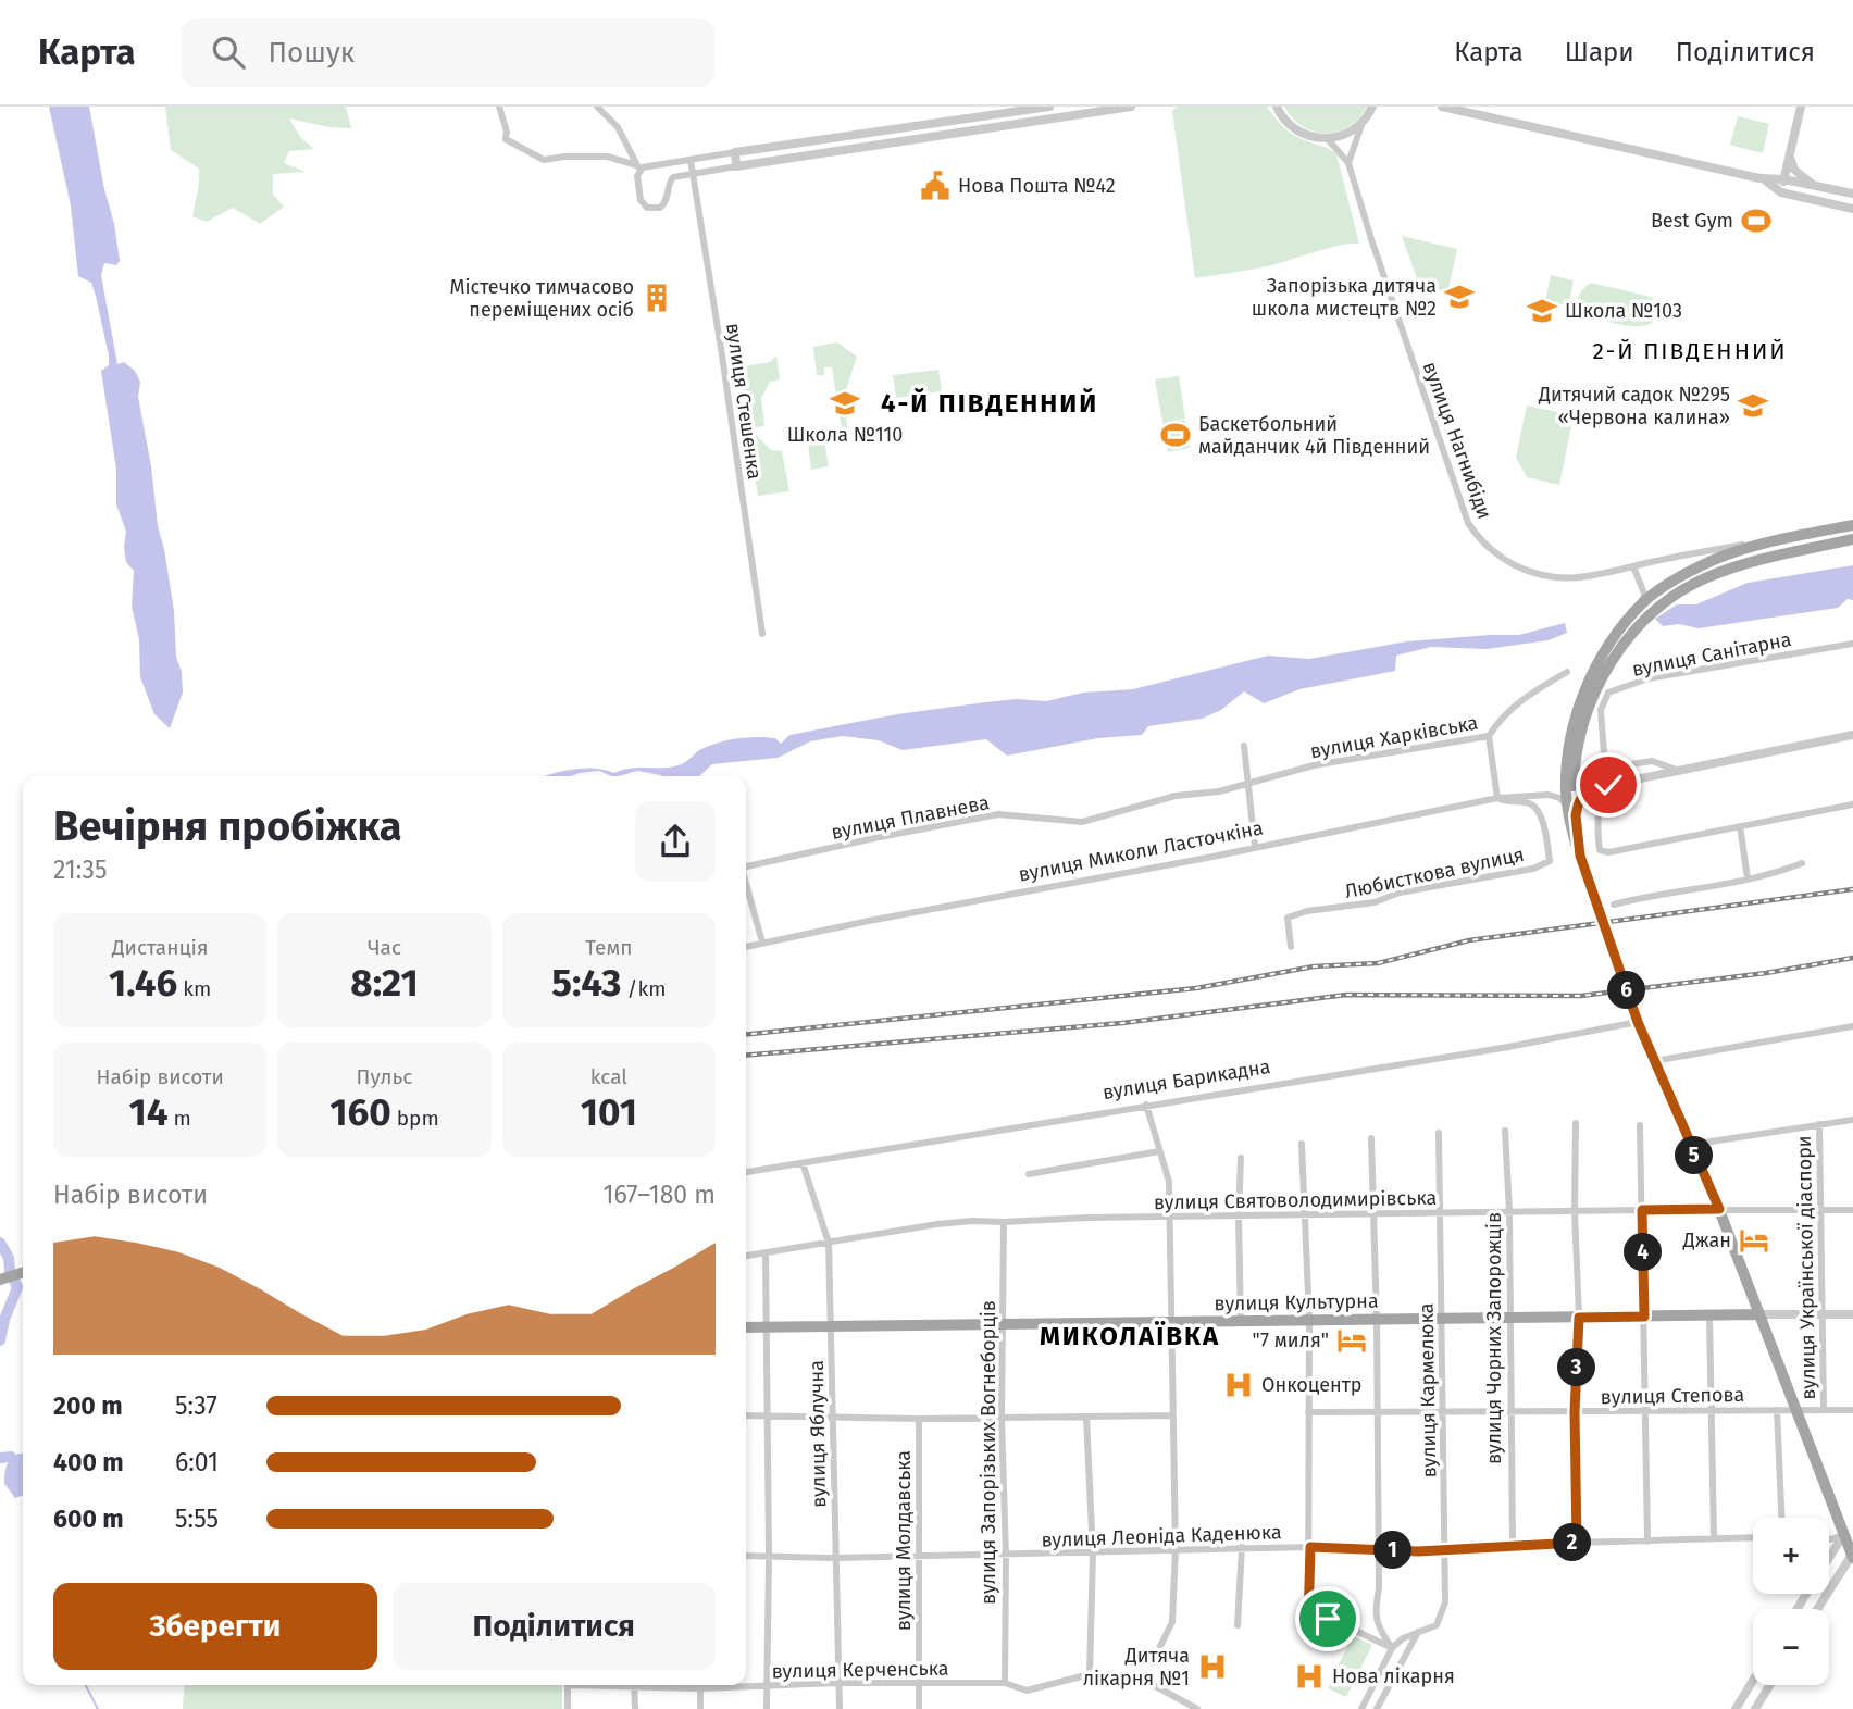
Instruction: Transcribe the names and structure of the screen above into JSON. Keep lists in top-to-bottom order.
{
  "streets": {
    "main road": ["вулиця Культурна"],
    "street": [
      "вулиця Стешенка",
      "вулиця Нагнибіди",
      "вулиця Санітарна",
      "вулиця Харківська",
      "вулиця Плавнева",
      "вулиця Миколи Ласточкіна",
      "Любисткова вулиця",
      "вулиця Барикадна",
      "вулиця Святоволодимирівська",
      "вулиця Української діаспори",
      "вулиця Чорних Запорожців",
      "вулиця Кармелюка",
      "вулиця Степова",
      "вулиця Яблучна",
      "вулиця Запорізьких Вогнеборців",
      "вулиця Леоніда Каденюка",
      "вулиця Молдавська",
      "вулиця Керченська"
    ]
  },
  "crossings": [
    ["вулиця Харківська", "вулиця Плавнева"],
    ["вулиця Плавнева", "вулиця Миколи Ласточкіна"],
    ["вулиця Миколи Ласточкіна", "Любисткова вулиця"],
    ["вулиця Барикадна", "вулиця Яблучна"],
    ["вулиця Святоволодимирівська", "вулиця Української діаспори"],
    ["вулиця Святоволодимирівська", "вулиця Чорних Запорожців"],
    ["вулиця Святоволодимирівська", "вулиця Кармелюка"],
    ["вулиця Святоволодимирівська", "вулиця Яблучна"],
    ["вулиця Святоволодимирівська", "вулиця Запорізьких Вогнеборців"],
    ["вулиця Української діаспори", "вулиця Культурна"],
    ["вулиця Української діаспори", "вулиця Степова"],
    ["вулиця Культурна", "вулиця Чорних Запорожців"],
    ["вулиця Культурна", "вулиця Кармелюка"],
    ["вулиця Культурна", "вулиця Яблучна"],
    ["вулиця Культурна", "вулиця Запорізьких Вогнеборців"],
    ["вулиця Чорних Запорожців", "вулиця Степова"],
    ["вулиця Чорних Запорожців", "вулиця Леоніда Каденюка"],
    ["вулиця Кармелюка", "вулиця Степова"],
    ["вулиця Кармелюка", "вулиця Леоніда Каденюка"],
    ["вулиця Яблучна", "вулиця Леоніда Каденюка"],
    ["вулиця Яблучна", "вулиця Керченська"],
    ["вулиця Запорізьких Вогнеборців", "вулиця Леоніда Каденюка"],
    ["вулиця Запорізьких Вогнеборців", "вулиця Керченська"],
    ["вулиця Леоніда Каденюка", "вулиця Молдавська"],
    ["вулиця Молдавська", "вулиця Керченська"]
  ],
  "districts": ["2-Й ПІВДЕННИЙ", "4-Й ПІВДЕННИЙ", "МИКОЛАЇВКА"],
  "places": {
    "public building": ["Нова Пошта №42"],
    "sports": ["Best Gym", "Баскетбольний майданчик 4й Південний"],
    "school or university": [
      "Запорізька дитяча школа мистецтв №2",
      "Школа №103",
      "Школа №110",
      "Дитячий садок №295 «Червона калина»"
    ],
    "building": ["Містечко тимчасово переміщених осіб"],
    "hotel": ["Джан", "\"7 миля\""],
    "hospital": ["Онкоцентр", "Дитяча лікарня №1", "Нова лікарня"]
  },
  "page": {
    "header": "Карта",
    "search": "Пошук",
    "nav": ["Карта", "Шари", "Поділитися"],
    "heading": ["Вечірня пробіжка", "21:35"],
    "stats": [
      ["Дистанція", "1.46 km"],
      ["Час", "8:21"],
      ["Темп", "5:43 /km"],
      ["Набір висоти", "14 m"],
      ["Пульс", "160 bpm"],
      ["kcal", "101"]
    ],
    "pins": [
      "6",
      "5",
      "4",
      "3",
      "2",
      "1"
    ],
    "chart": ["Набір висоти", "167–180 m"],
    "list": [
      {
        "name": "200 m",
        "note": "5:37"
      },
      {
        "name": "400 m",
        "note": "6:01"
      },
      {
        "name": "600 m",
        "note": "5:55"
      }
    ],
    "map_buttons": ["+", "−"],
    "buttons": ["Зберегти", "Поділитися"]
  }
}
